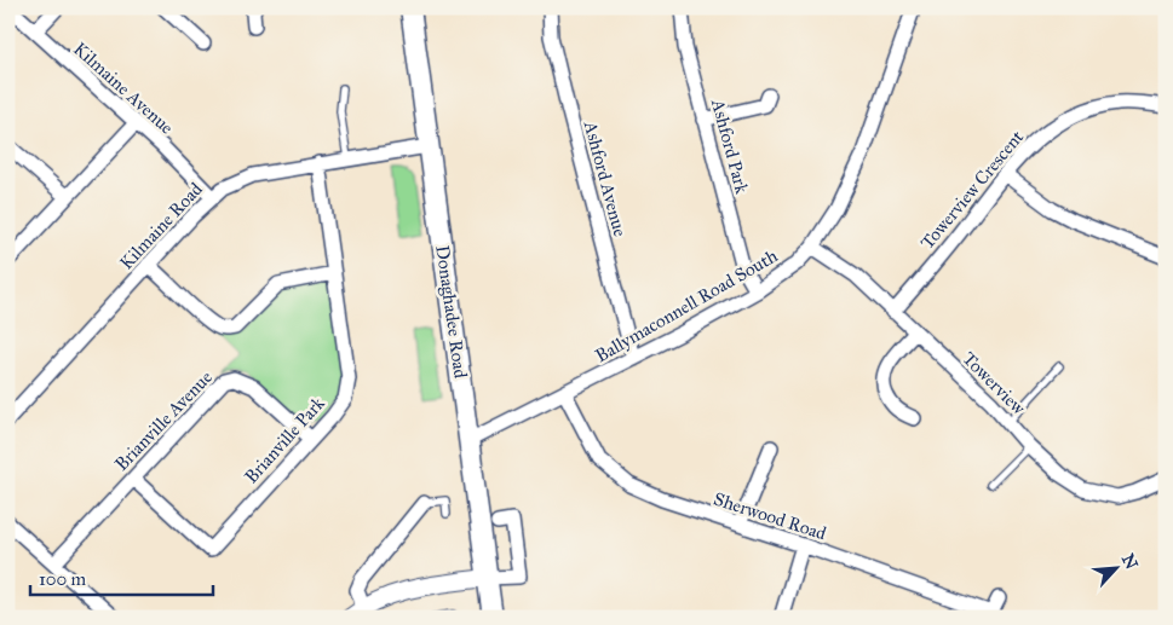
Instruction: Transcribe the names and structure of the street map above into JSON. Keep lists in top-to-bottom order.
{
  "streets": {
    "main road": ["Donaghadee Road"],
    "street": [
      "Kilmaine Avenue",
      "Ashford Park",
      "Ashford Avenue",
      "Towerview Crescent",
      "Kilmaine Road",
      "Ballymaconnell Road South",
      "Towerview",
      "Brianville Avenue",
      "Brianville Park",
      "Sherwood Road"
    ]
  },
  "crossings": [
    ["Kilmaine Avenue", "Kilmaine Road"],
    ["Ashford Park", "Ballymaconnell Road South"],
    ["Ashford Avenue", "Ballymaconnell Road South"],
    ["Towerview Crescent", "Towerview"],
    ["Kilmaine Road", "Donaghadee Road"],
    ["Kilmaine Road", "Brianville Park"],
    ["Ballymaconnell Road South", "Donaghadee Road"],
    ["Ballymaconnell Road South", "Towerview"],
    ["Ballymaconnell Road South", "Sherwood Road"],
    ["Brianville Avenue", "Brianville Park"]
  ],
  "scale_bar": "100 m",
  "north": "top right"
}
